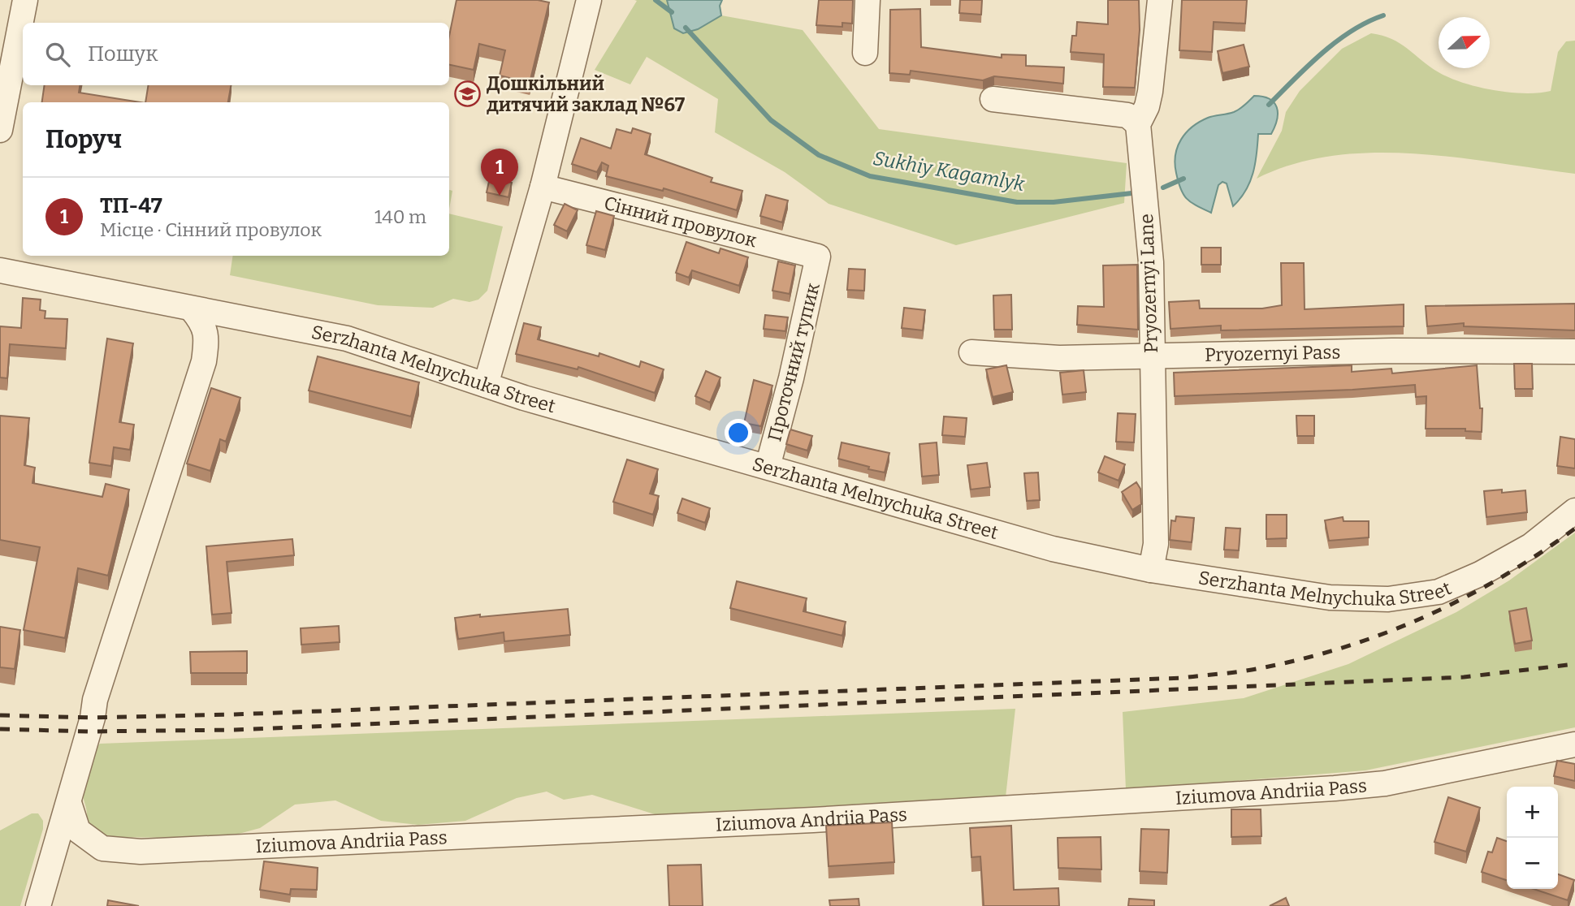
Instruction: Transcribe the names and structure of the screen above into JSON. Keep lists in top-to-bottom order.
{
  "streets": {
    "street": [
      "Сінний провулок",
      "Pryozernyi Lane",
      "Pryozernyi Pass",
      "Проточний тупик",
      "Serzhanta Melnychuka Street",
      "Iziumova Andriia Pass"
    ]
  },
  "crossings": [
    ["Сінний провулок", "Проточний тупик"],
    ["Pryozernyi Lane", "Pryozernyi Pass"],
    ["Pryozernyi Lane", "Serzhanta Melnychuka Street"],
    ["Проточний тупик", "Serzhanta Melnychuka Street"]
  ],
  "water": ["Sukhiy Kagamlyk"],
  "places": {
    "school or university": ["Дошкільний дитячий заклад №67"]
  },
  "north": "right",
  "page": {
    "search": "Пошук",
    "heading": "Поруч",
    "pins": "1",
    "list": [
      {
        "mark": "1",
        "name": "ТП-47",
        "note": "Місце · Сінний провулок",
        "value": "140 m"
      }
    ],
    "map_buttons": ["+", "−"]
  }
}
